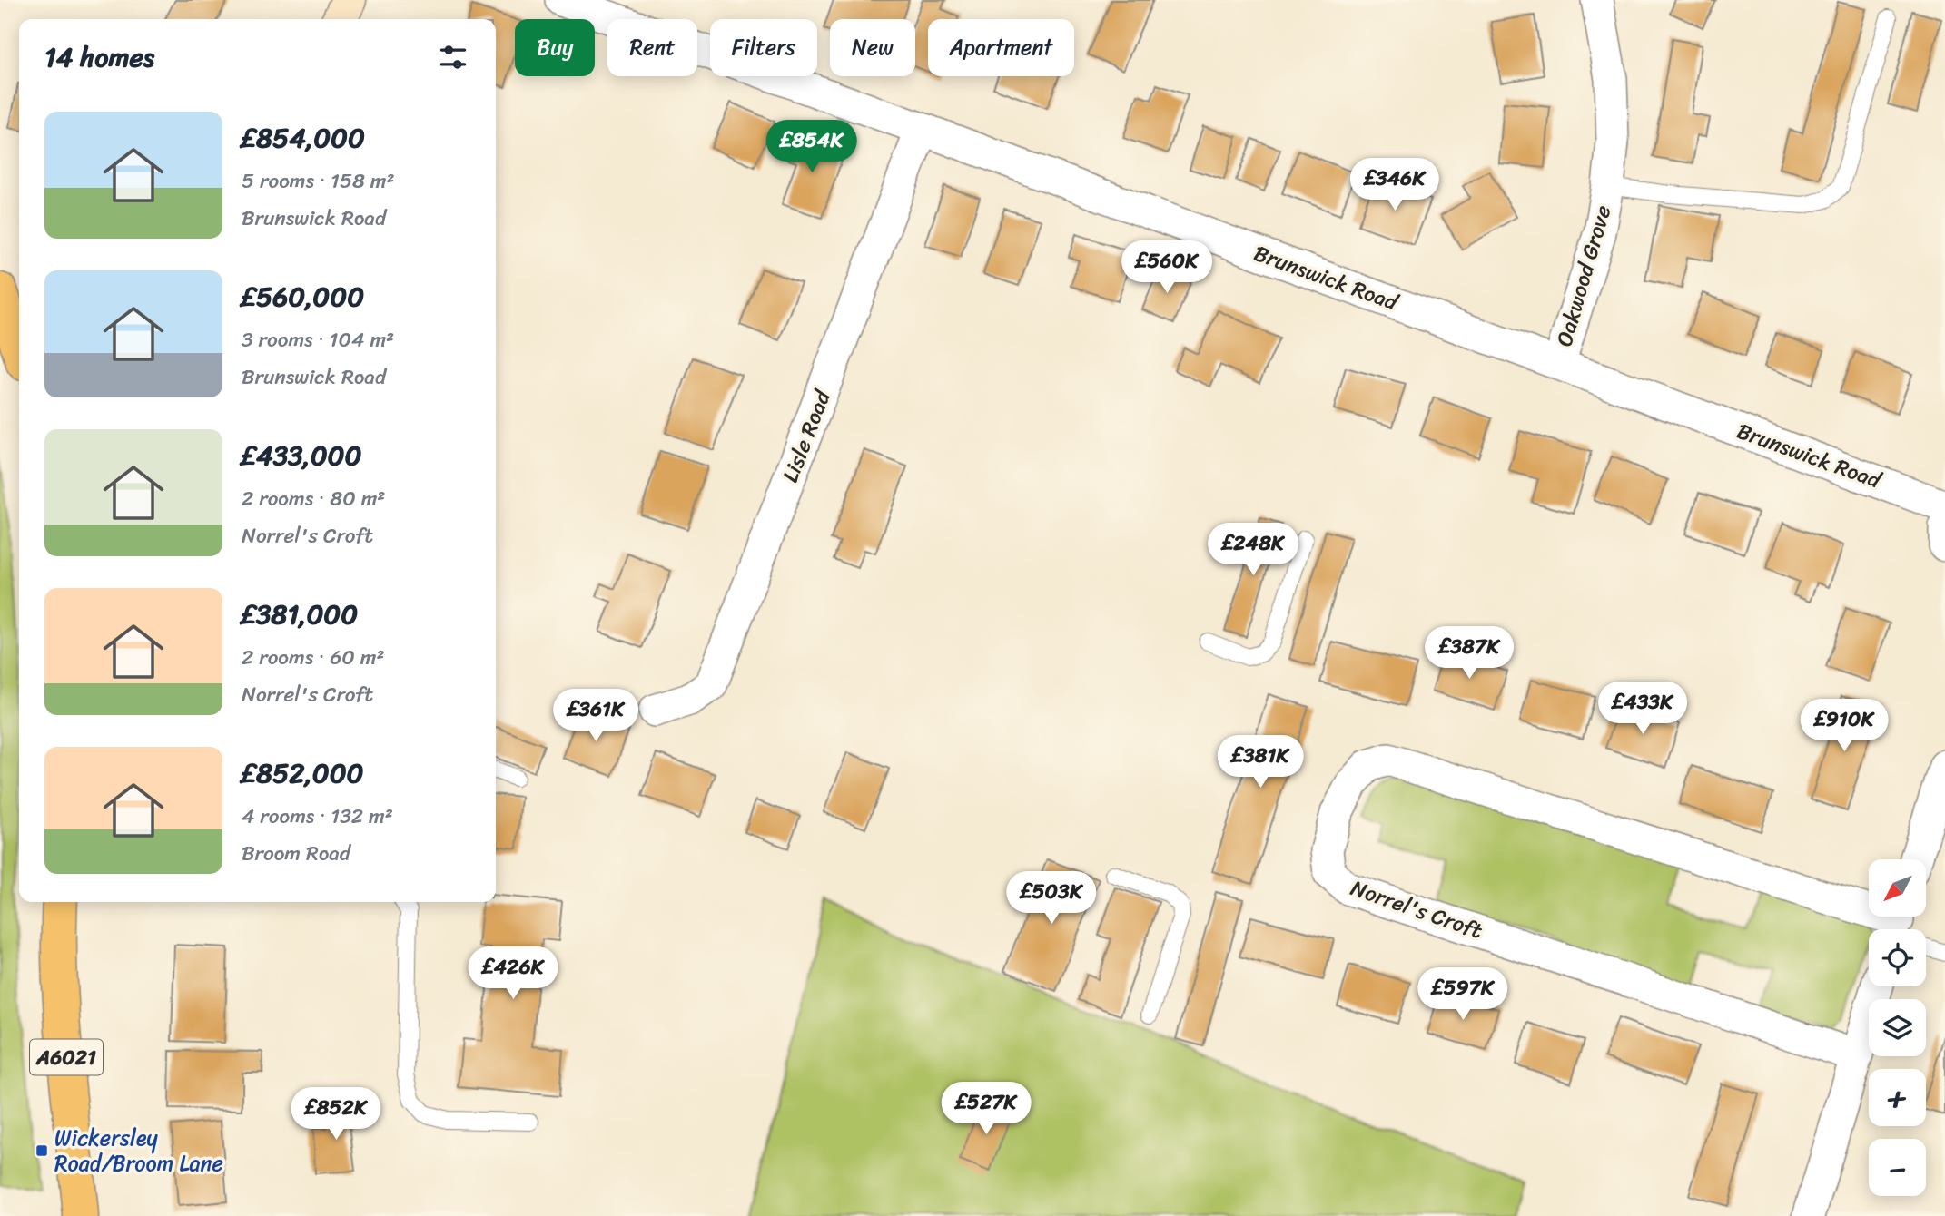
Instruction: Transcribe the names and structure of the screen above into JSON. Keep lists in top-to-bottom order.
{
  "streets": {
    "main road": ["A6021"],
    "street": [
      "Oakwood Grove",
      "Brunswick Road",
      "Lisle Road",
      "Norrel's Croft"
    ]
  },
  "crossings": [
    ["Oakwood Grove", "Brunswick Road"],
    ["Brunswick Road", "Lisle Road"]
  ],
  "places": {
    "transit": ["Wickersley Road/Broom Lane"]
  },
  "north": "bottom left",
  "page": {
    "chip": [
      "Buy",
      "Rent",
      "Filters",
      "New",
      "Apartment"
    ],
    "heading": "14 homes",
    "list": [
      {
        "name": "£854,000",
        "note": "5 rooms · 158 m² · Brunswick Road"
      },
      {
        "name": "£560,000",
        "note": "3 rooms · 104 m² · Brunswick Road"
      },
      {
        "name": "£433,000",
        "note": "2 rooms · 80 m² · Norrel's Croft"
      },
      {
        "name": "£381,000",
        "note": "2 rooms · 60 m² · Norrel's Croft"
      },
      {
        "name": "£852,000",
        "note": "4 rooms · 132 m² · Broom Road"
      }
    ],
    "price": [
      "£854K",
      "£346K",
      "£560K",
      "£248K",
      "£387K",
      "£433K",
      "£361K",
      "£910K",
      "£381K",
      "£503K",
      "£426K",
      "£597K",
      "£527K",
      "£852K"
    ],
    "map_buttons": ["+", "−"]
  }
}
